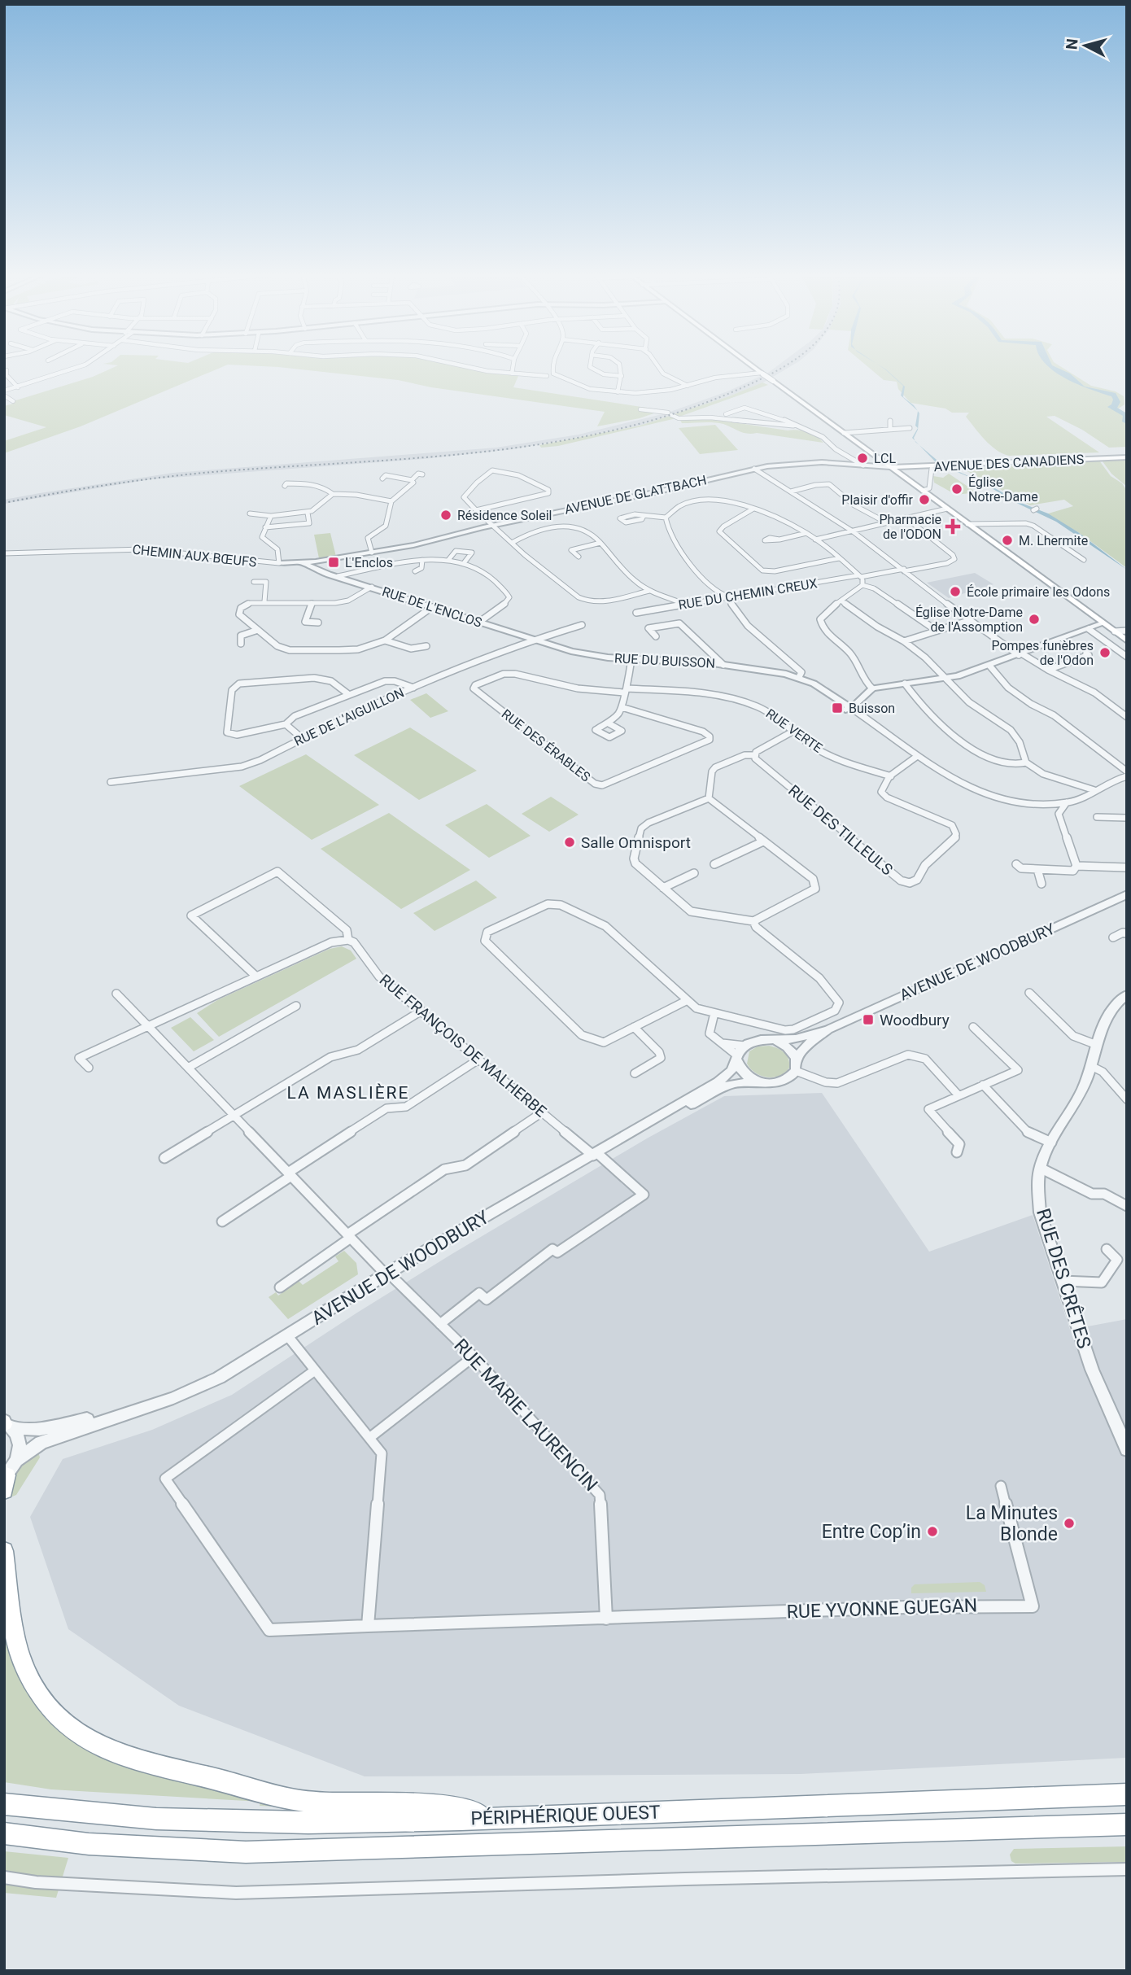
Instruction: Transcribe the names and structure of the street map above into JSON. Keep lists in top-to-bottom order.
{
  "streets": {
    "highway": ["PÉRIPHÉRIQUE OUEST"],
    "main road": ["AVENUE DES CANADIENS"],
    "street": [
      "AVENUE DE GLATTBACH",
      "CHEMIN AUX BŒUFS",
      "RUE DU CHEMIN CREUX",
      "RUE DE L'ENCLOS",
      "RUE DU BUISSON",
      "RUE DE L'AIGUILLON",
      "RUE VERTE",
      "RUE DES ÉRABLES",
      "RUE DES TILLEULS",
      "AVENUE DE WOODBURY",
      "RUE FRANÇOIS DE MALHERBE",
      "RUE DES CRÊTES",
      "RUE MARIE LAURENCIN",
      "RUE YVONNE GUEGAN"
    ]
  },
  "crossings": [
    ["AVENUE DES CANADIENS", "AVENUE DE GLATTBACH"],
    ["AVENUE DE GLATTBACH", "CHEMIN AUX BŒUFS"],
    ["AVENUE DE GLATTBACH", "RUE DE L'ENCLOS"],
    ["CHEMIN AUX BŒUFS", "RUE DE L'ENCLOS"],
    ["RUE DE L'ENCLOS", "RUE DU BUISSON"],
    ["RUE DE L'ENCLOS", "RUE DE L'AIGUILLON"],
    ["RUE DU BUISSON", "RUE DE L'AIGUILLON"],
    ["RUE VERTE", "RUE DES ÉRABLES"],
    ["RUE VERTE", "RUE DES TILLEULS"],
    ["AVENUE DE WOODBURY", "RUE FRANÇOIS DE MALHERBE"],
    ["AVENUE DE WOODBURY", "RUE MARIE LAURENCIN"],
    ["RUE FRANÇOIS DE MALHERBE", "RUE MARIE LAURENCIN"],
    ["RUE MARIE LAURENCIN", "RUE YVONNE GUEGAN"]
  ],
  "districts": ["LA MASLIÈRE"],
  "places": {
    "other": [
      "LCL",
      "Église Notre-Dame",
      "Plaisir d'offir",
      "Résidence Soleil",
      "M. Lhermite",
      "École primaire les Odons",
      "Église Notre-Dame de l'Assomption",
      "Pompes funèbres de l'Odon",
      "Salle Omnisport",
      "La Minutes Blonde",
      "Entre Cop’in"
    ],
    "health": ["Pharmacie de l'ODON"],
    "transit": ["L'Enclos", "Buisson", "Woodbury"]
  },
  "north": "left"
}
